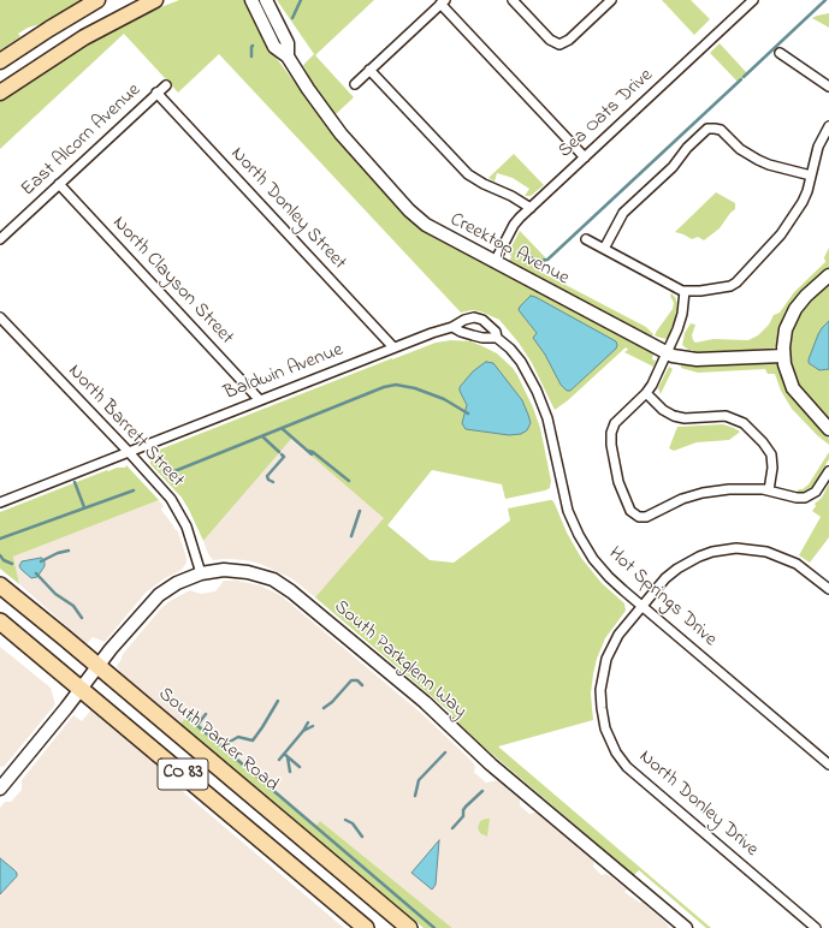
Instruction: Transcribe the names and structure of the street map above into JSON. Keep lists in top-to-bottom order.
{
  "streets": {
    "highway": ["South Parker Road", "CO 83"],
    "street": [
      "Sea Oats Drive",
      "East Alcorn Avenue",
      "North Donley Street",
      "Creektop Avenue",
      "North Clayson Street",
      "Baldwin Avenue",
      "North Barrett Street",
      "Hot Springs Drive",
      "South Parkglenn Way",
      "North Donley Drive"
    ]
  },
  "crossings": [
    ["Sea Oats Drive", "Creektop Avenue"],
    ["East Alcorn Avenue", "North Donley Street"],
    ["East Alcorn Avenue", "North Clayson Street"],
    ["North Donley Street", "Baldwin Avenue"],
    ["North Clayson Street", "Baldwin Avenue"],
    ["Baldwin Avenue", "North Barrett Street"],
    ["Baldwin Avenue", "Hot Springs Drive"],
    ["North Barrett Street", "South Parkglenn Way"],
    ["Hot Springs Drive", "North Donley Drive"],
    ["South Parkglenn Way", "South Parker Road"],
    ["South Parkglenn Way", "CO 83"]
  ]
}
